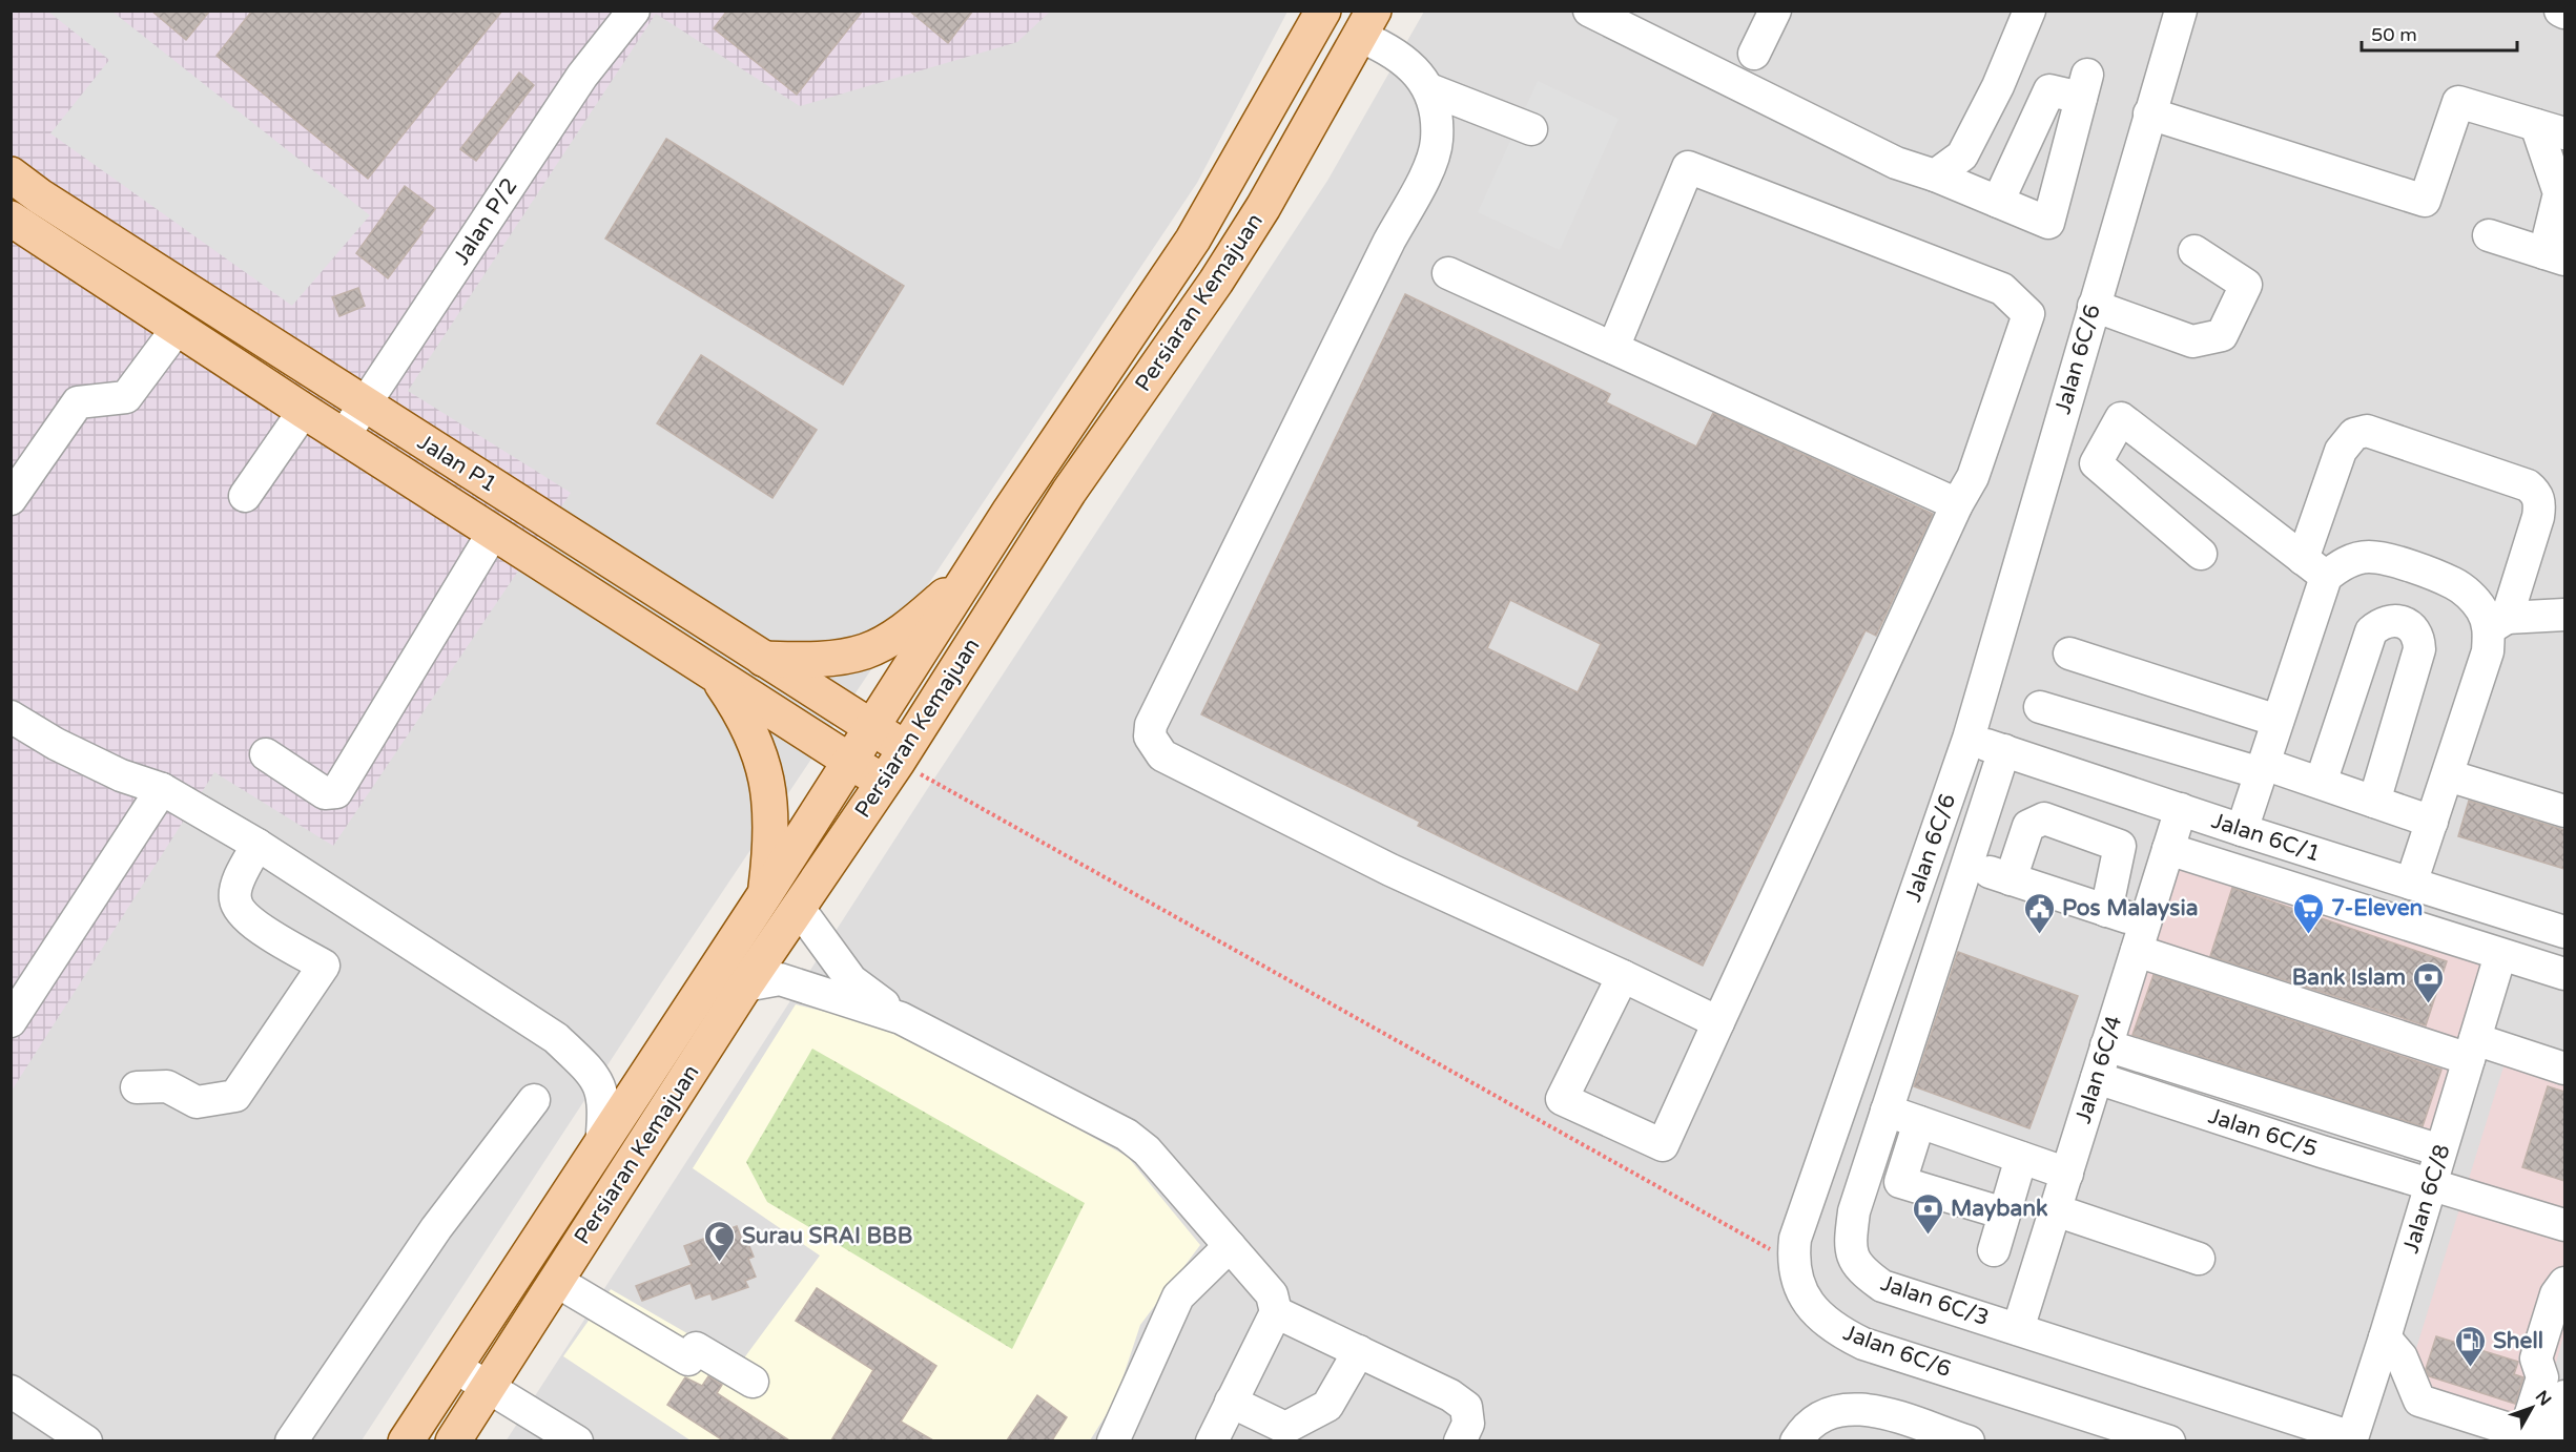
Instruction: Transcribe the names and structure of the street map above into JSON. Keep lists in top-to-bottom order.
{
  "streets": {
    "main road": ["Persiaran Kemajuan", "Jalan P1"],
    "street": [
      "Jalan P/2",
      "Jalan 6C/6",
      "Jalan 6C/1",
      "Jalan 6C/4",
      "Jalan 6C/5",
      "Jalan 6C/8",
      "Jalan 6C/3"
    ]
  },
  "crossings": [
    ["Jalan P/2", "Jalan P1"],
    ["Persiaran Kemajuan", "Jalan P1"],
    ["Jalan 6C/6", "Jalan 6C/1"],
    ["Jalan 6C/1", "Jalan 6C/4"],
    ["Jalan 6C/1", "Jalan 6C/3"],
    ["Jalan 6C/4", "Jalan 6C/5"],
    ["Jalan 6C/4", "Jalan 6C/3"],
    ["Jalan 6C/5", "Jalan 6C/8"],
    ["Jalan 6C/8", "Jalan 6C/3"]
  ],
  "places": {
    "public building": ["Pos Malaysia"],
    "supermarket": ["7-Eleven"],
    "bank": ["Bank Islam", "Maybank"],
    "mosque": ["Surau SRAI BBB"],
    "fuel station": ["Shell"]
  },
  "scale_bar": "50 m",
  "north": "top right"
}
